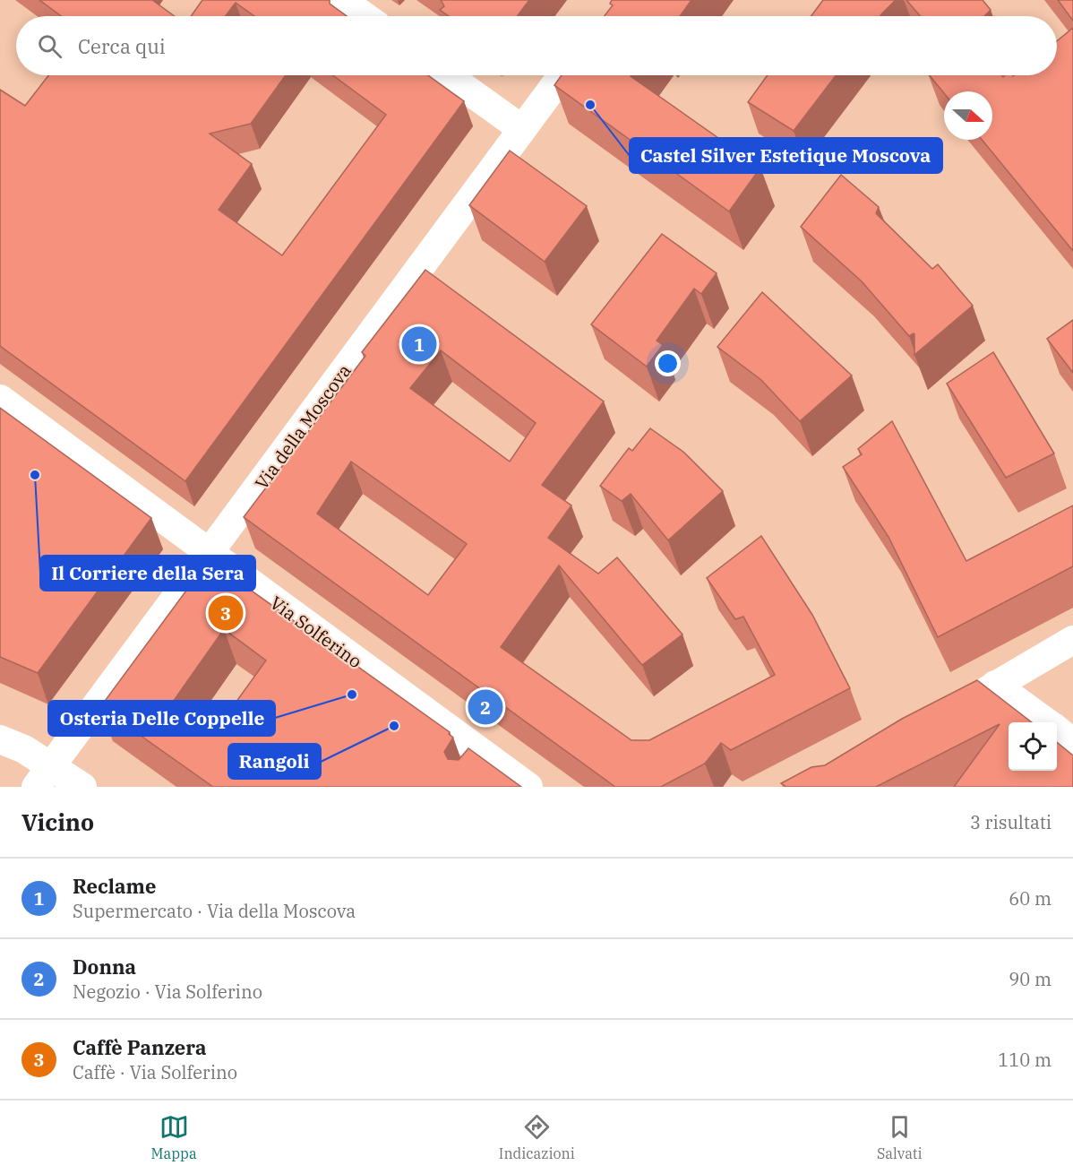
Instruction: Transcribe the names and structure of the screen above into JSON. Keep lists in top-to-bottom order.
{
  "streets": {
    "street": ["Via della Moscova", "Via Solferino"]
  },
  "crossings": [
    ["Via della Moscova", "Via Solferino"]
  ],
  "places": [
    "Castel Silver Estetique Moscova",
    "Il Corriere della Sera",
    "Osteria Delle Coppelle",
    "Rangoli"
  ],
  "north": "right",
  "page": {
    "search": "Cerca qui",
    "pins": ["1", "3", "2"],
    "heading": ["Vicino", "3 risultati"],
    "list": [
      {
        "mark": "1",
        "name": "Reclame",
        "note": "Supermercato · Via della Moscova",
        "value": "60 m"
      },
      {
        "mark": "2",
        "name": "Donna",
        "note": "Negozio · Via Solferino",
        "value": "90 m"
      },
      {
        "mark": "3",
        "name": "Caffè Panzera",
        "note": "Caffè · Via Solferino",
        "value": "110 m"
      }
    ],
    "nav": ["Mappa", "Indicazioni", "Salvati"]
  }
}
